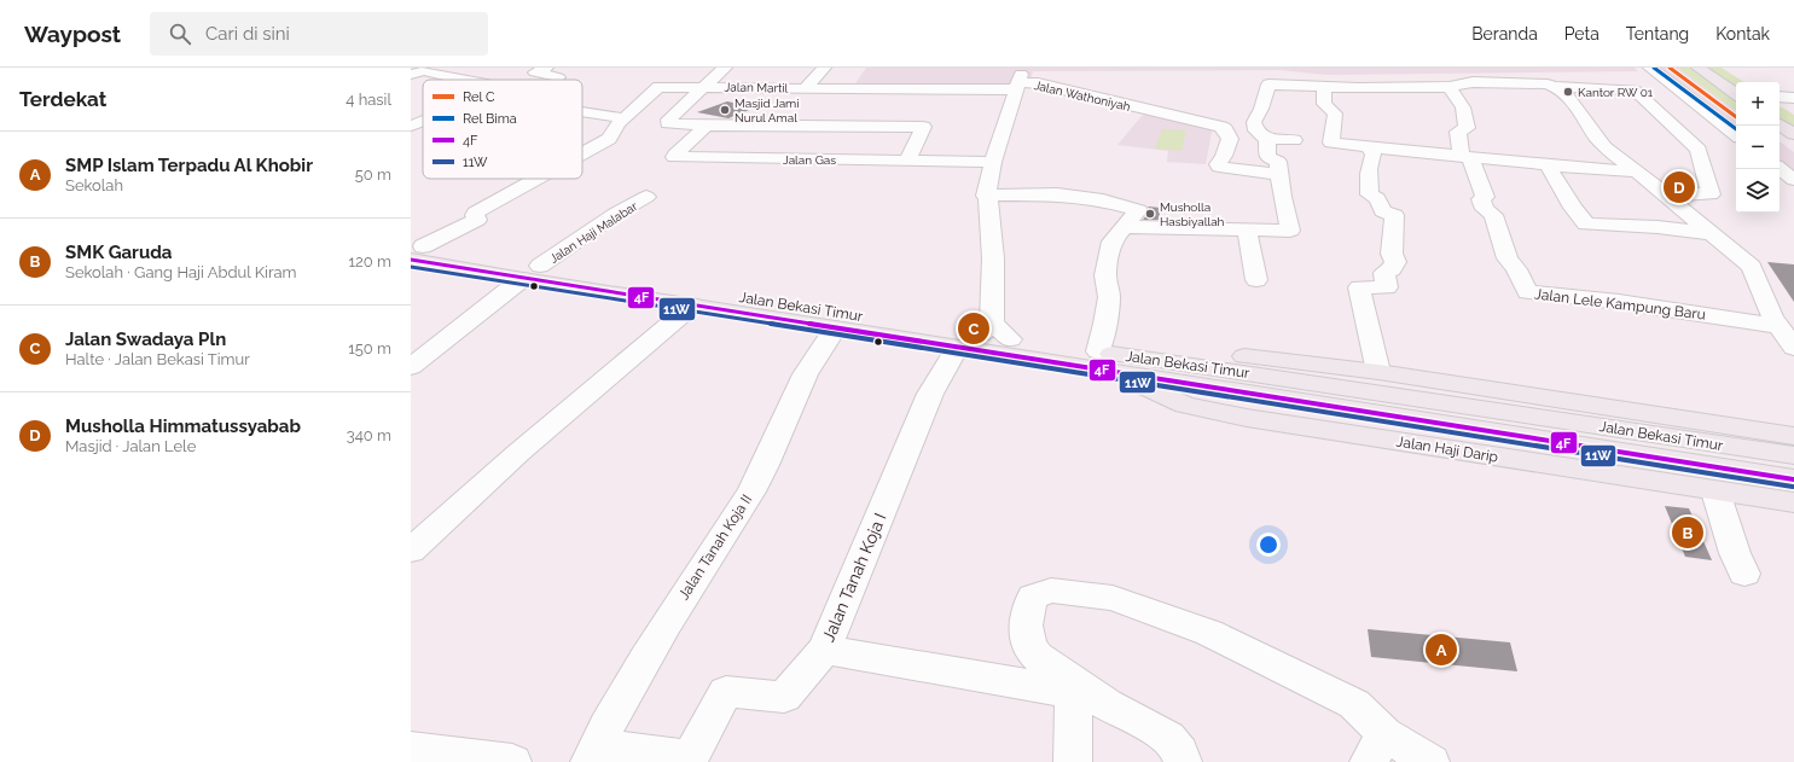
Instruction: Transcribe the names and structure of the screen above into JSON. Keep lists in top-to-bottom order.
{
  "streets": {
    "main road": ["Jalan Bekasi Timur", "Jalan Haji Darip"],
    "street": [
      "Jalan Martil",
      "Jalan Wathoniyah",
      "Jalan Gas",
      "Jalan Haji Malabar",
      "Jalan Lele Kampung Baru",
      "Jalan Tanah Koja II",
      "Jalan Tanah Koja I"
    ]
  },
  "crossings": [
    ["Jalan Martil", "Jalan Wathoniyah"],
    ["Jalan Haji Malabar", "Jalan Bekasi Timur"],
    ["Jalan Bekasi Timur", "Jalan Haji Darip"],
    ["Jalan Bekasi Timur", "Jalan Tanah Koja II"],
    ["Jalan Bekasi Timur", "Jalan Tanah Koja I"]
  ],
  "places": ["Kantor RW 01", "Masjid Jami Nurul Amal", "Musholla Hasbiyallah"],
  "lines": [
    "rail line C",
    "rail line Bima",
    "transit line 4F",
    "transit line 11W"
  ],
  "legend": [
    "Rel C",
    "Rel Bima",
    "4F",
    "11W"
  ],
  "page": {
    "header": "Waypost",
    "search": "Cari di sini",
    "nav": [
      "Beranda",
      "Peta",
      "Tentang",
      "Kontak"
    ],
    "heading": ["Terdekat", "4 hasil"],
    "map_buttons": ["+", "−"],
    "list": [
      {
        "mark": "A",
        "name": "SMP Islam Terpadu Al Khobir",
        "note": "Sekolah",
        "value": "50 m"
      },
      {
        "mark": "B",
        "name": "SMK Garuda",
        "note": "Sekolah · Gang Haji Abdul Kiram",
        "value": "120 m"
      },
      {
        "mark": "C",
        "name": "Jalan Swadaya Pln",
        "note": "Halte · Jalan Bekasi Timur",
        "value": "150 m"
      },
      {
        "mark": "D",
        "name": "Musholla Himmatussyabab",
        "note": "Masjid · Jalan Lele",
        "value": "340 m"
      }
    ],
    "pins": [
      "D",
      "C",
      "B",
      "A"
    ]
  }
}
